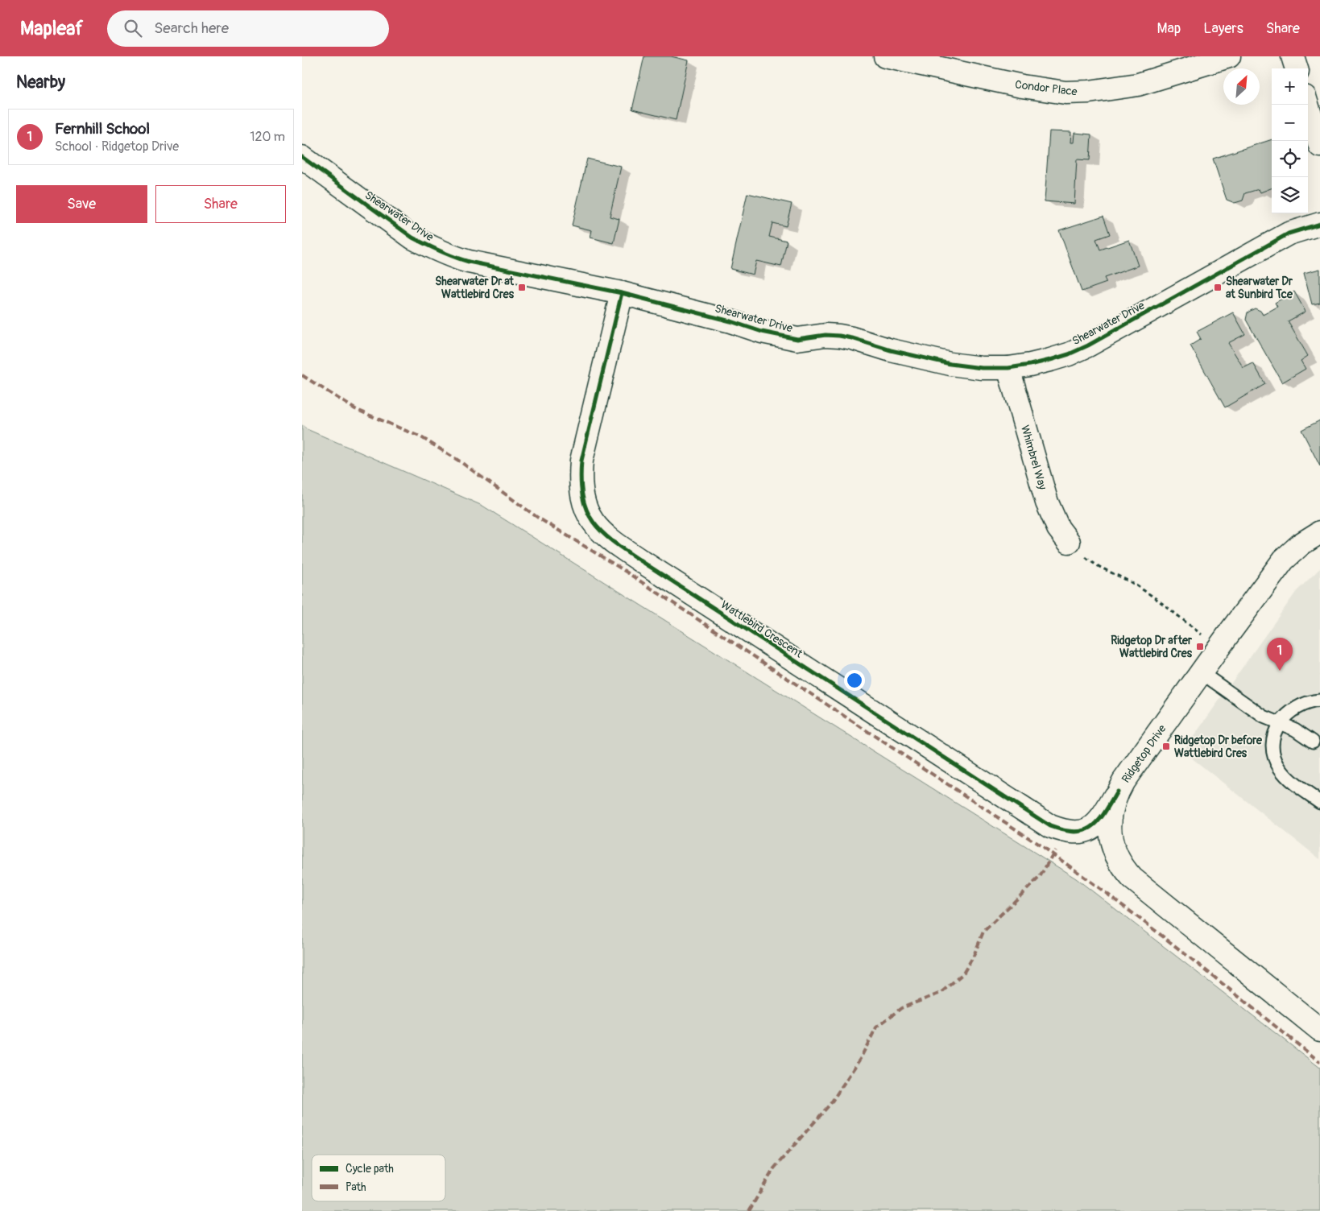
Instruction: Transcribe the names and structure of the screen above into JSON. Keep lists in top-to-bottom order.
{
  "streets": {
    "street": [
      "Condor Place",
      "Shearwater Drive",
      "Whimbrel Way",
      "Wattlebird Crescent",
      "Ridgetop Drive"
    ]
  },
  "crossings": [
    ["Shearwater Drive", "Whimbrel Way"],
    ["Shearwater Drive", "Wattlebird Crescent"],
    ["Wattlebird Crescent", "Ridgetop Drive"]
  ],
  "places": {
    "transit": [
      "Shearwater Dr at Wattlebird Cres",
      "Shearwater Dr at Sunbird Tce",
      "Ridgetop Dr after Wattlebird Cres",
      "Ridgetop Dr before Wattlebird Cres"
    ]
  },
  "legend": ["Cycle path", "Path"],
  "north": "top right",
  "page": {
    "header": "Mapleaf",
    "search": "Search here",
    "nav": ["Map", "Layers", "Share"],
    "heading": "Nearby",
    "map_buttons": ["+", "−"],
    "list": [
      {
        "mark": "1",
        "name": "Fernhill School",
        "note": "School · Ridgetop Drive",
        "value": "120 m"
      }
    ],
    "buttons": ["Save", "Share"],
    "pins": "1"
  }
}
